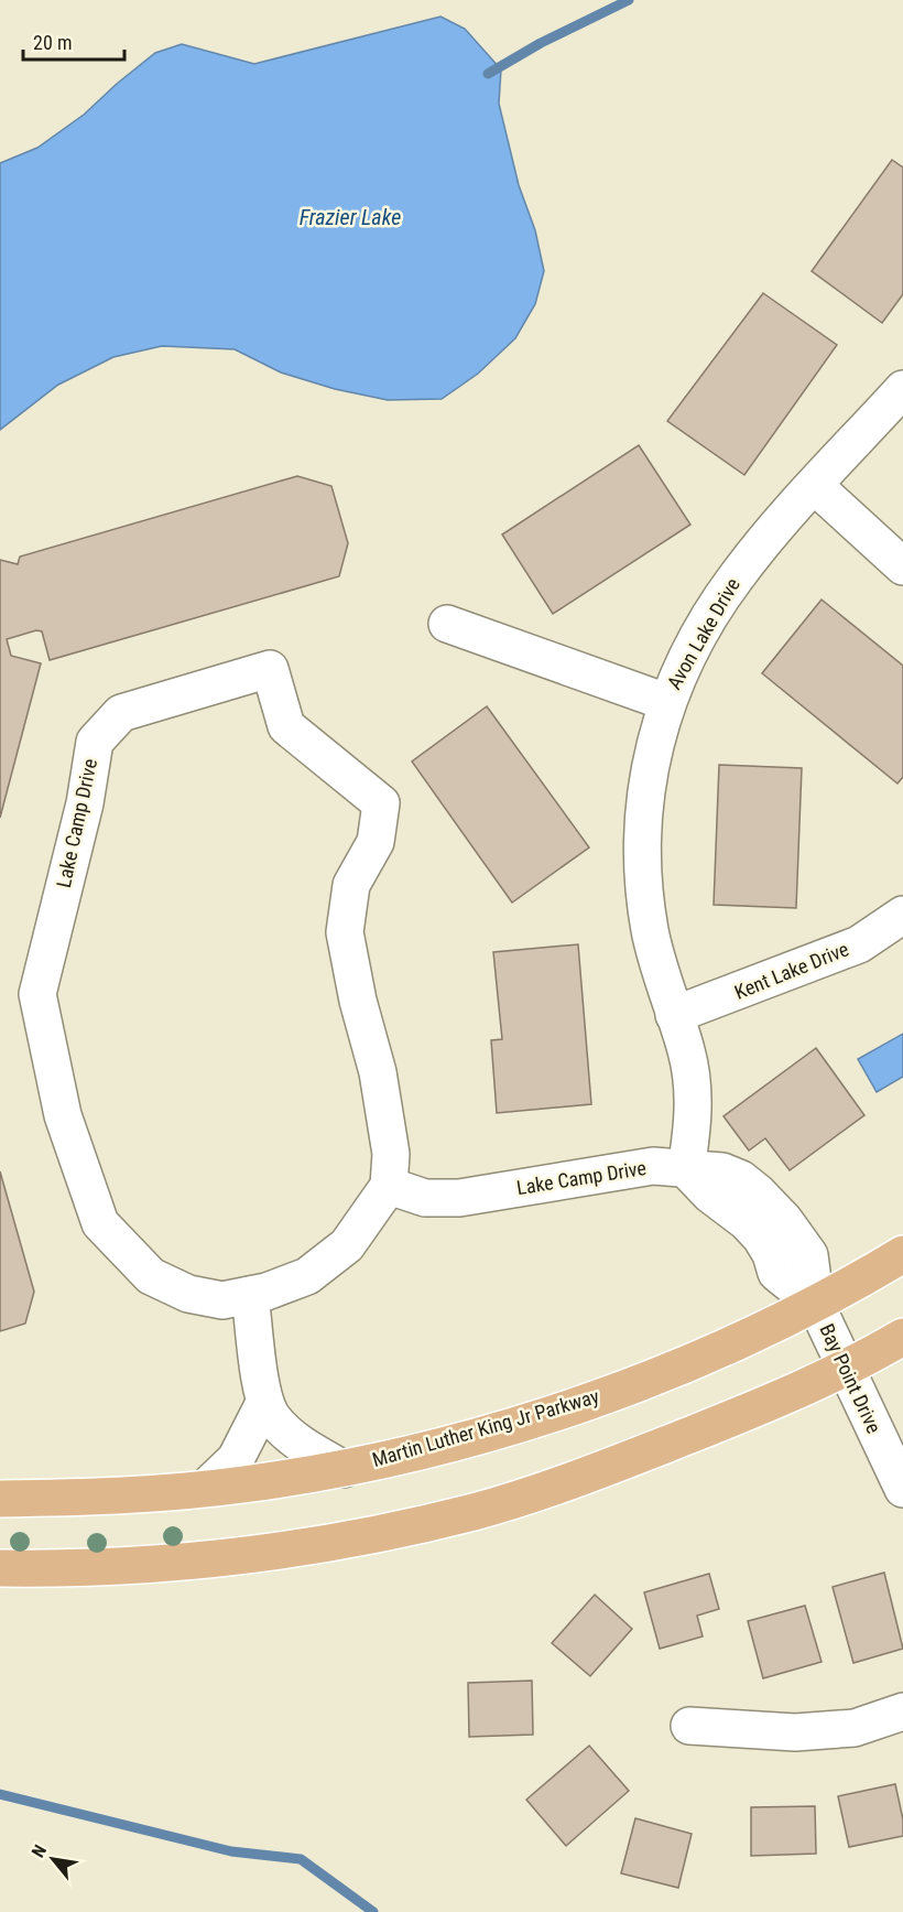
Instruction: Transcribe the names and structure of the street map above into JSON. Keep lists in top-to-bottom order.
{
  "streets": {
    "main road": ["Martin Luther King Jr Parkway"],
    "street": [
      "Avon Lake Drive",
      "Lake Camp Drive",
      "Kent Lake Drive",
      "Bay Point Drive"
    ]
  },
  "crossings": [
    ["Avon Lake Drive", "Lake Camp Drive"],
    ["Avon Lake Drive", "Kent Lake Drive"],
    ["Lake Camp Drive", "Bay Point Drive"],
    ["Lake Camp Drive", "Martin Luther King Jr Parkway"],
    ["Bay Point Drive", "Martin Luther King Jr Parkway"]
  ],
  "water": ["Frazier Lake"],
  "scale_bar": "20 m",
  "north": "top left"
}
